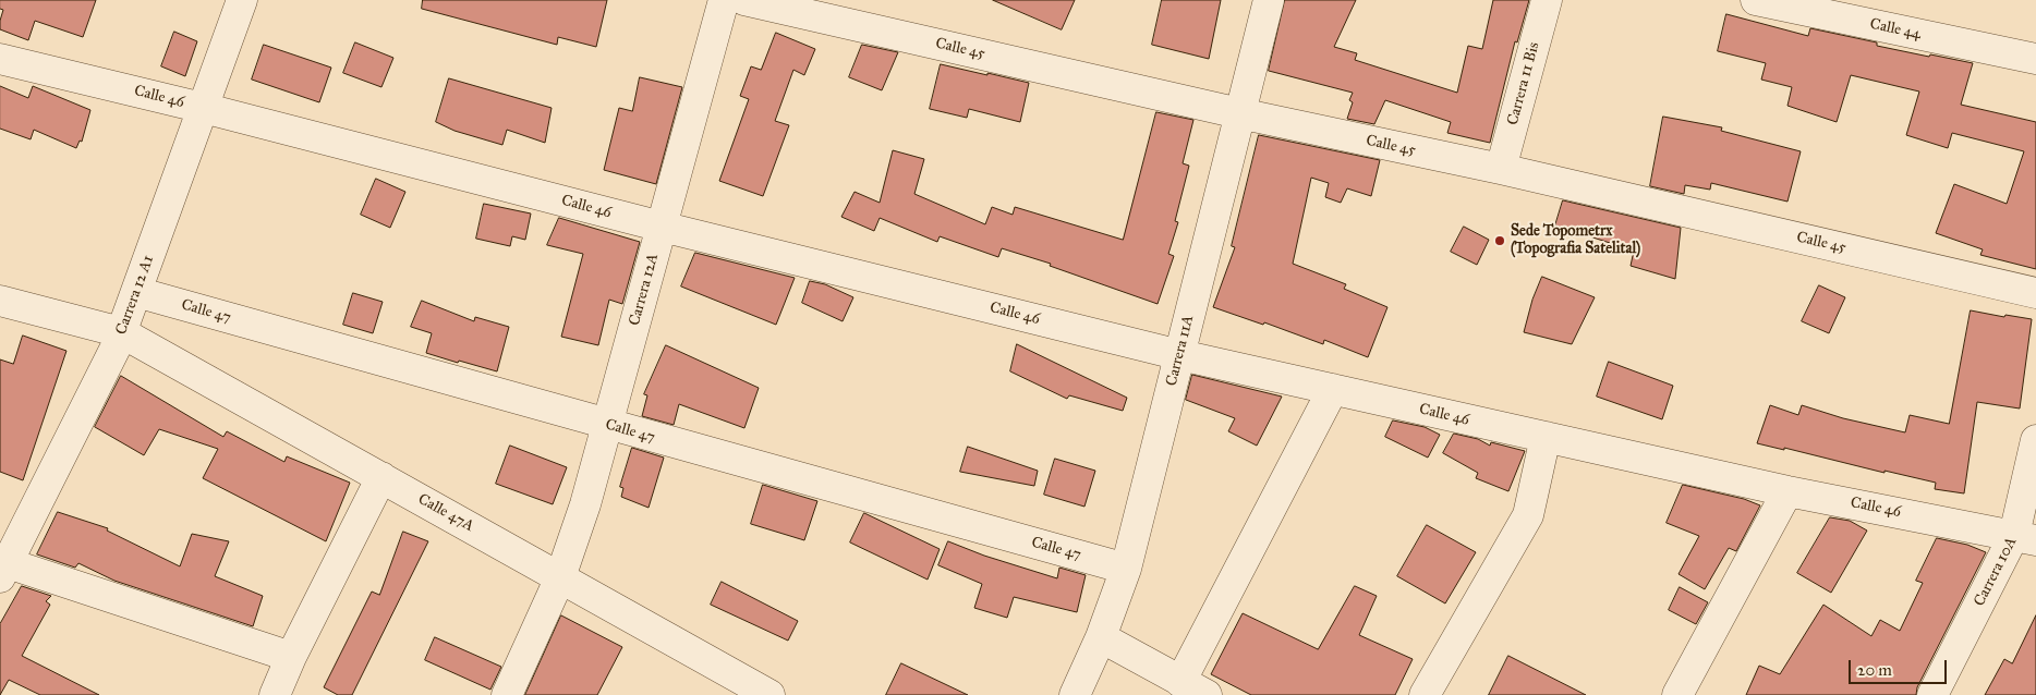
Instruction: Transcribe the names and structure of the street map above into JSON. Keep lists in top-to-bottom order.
{
  "streets": {
    "street": [
      "Calle 44",
      "Calle 45",
      "Carrera 11 Bis",
      "Calle 46",
      "Carrera 12A",
      "Carrera 12 A1",
      "Calle 47",
      "Carrera 11A",
      "Calle 47A",
      "Carrera 10A"
    ]
  },
  "crossings": [
    ["Calle 45", "Carrera 11 Bis"],
    ["Calle 45", "Carrera 11A"],
    ["Calle 46", "Carrera 12A"],
    ["Calle 46", "Carrera 12 A1"],
    ["Calle 46", "Carrera 11A"],
    ["Calle 46", "Carrera 10A"],
    ["Carrera 12A", "Calle 47"],
    ["Carrera 12A", "Calle 47A"],
    ["Carrera 12 A1", "Calle 47"],
    ["Carrera 12 A1", "Calle 47A"],
    ["Calle 47", "Carrera 11A"]
  ],
  "places": ["Sede Topometrx (Topografia Satelital)"],
  "scale_bar": "20 m"
}
